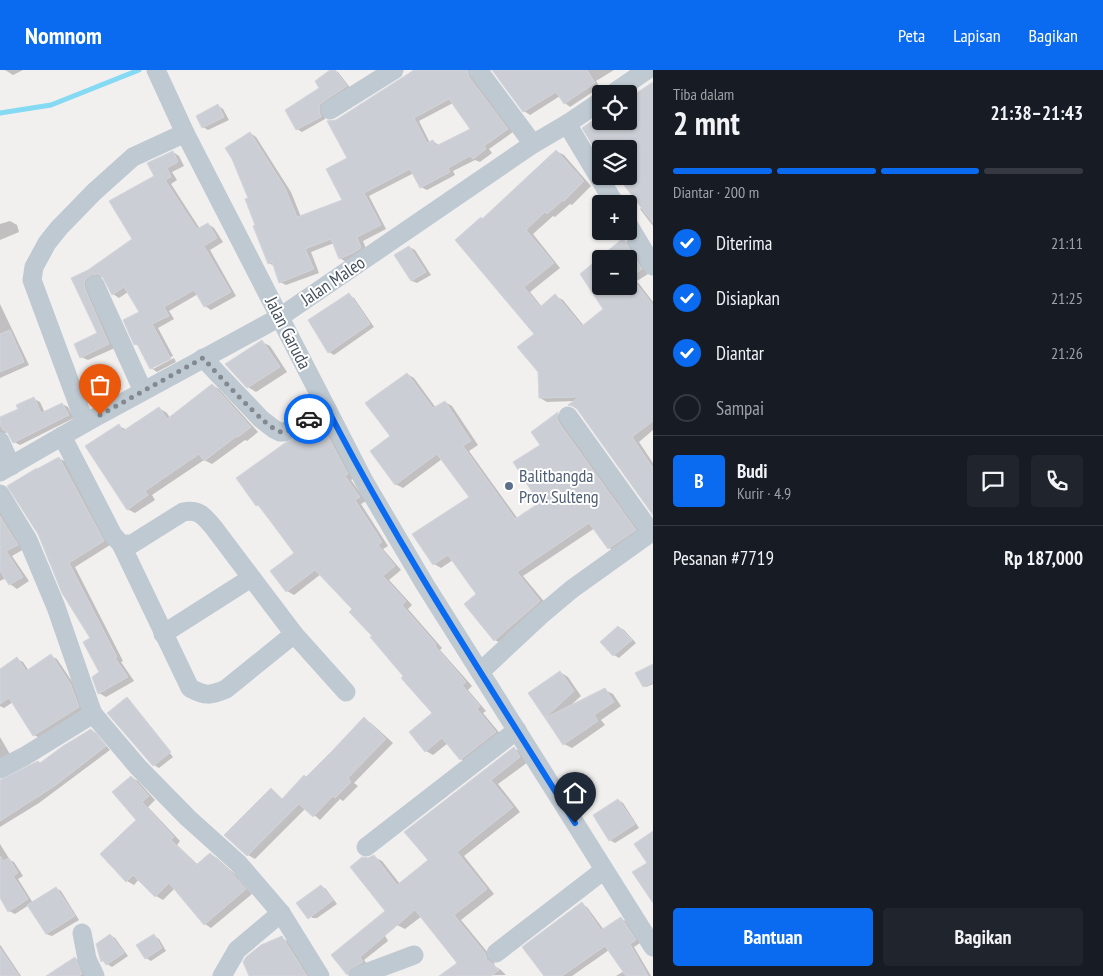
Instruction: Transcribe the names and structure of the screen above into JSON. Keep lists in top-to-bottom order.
{
  "streets": {
    "street": ["Jalan Maleo", "Jalan Garuda"]
  },
  "crossings": [
    ["Jalan Maleo", "Jalan Garuda"]
  ],
  "places": ["Balitbangda Prov. Sulteng"],
  "page": {
    "header": "Nomnom",
    "nav": ["Peta", "Lapisan", "Bagikan"],
    "heading": ["2 mnt", "Tiba dalam", "21:38–21:43"],
    "panel": [
      "Budi",
      "Kurir · 4.9",
      "Pesanan #7719",
      "Rp 187,000"
    ],
    "map_buttons": ["+", "−"],
    "bar": "Diantar · 200 m",
    "list": [
      ["Diterima", "21:11"],
      ["Disiapkan", "21:25"],
      ["Diantar", "21:26"],
      "Sampai"
    ],
    "round": "B",
    "buttons": ["Bantuan", "Bagikan"]
  }
}
